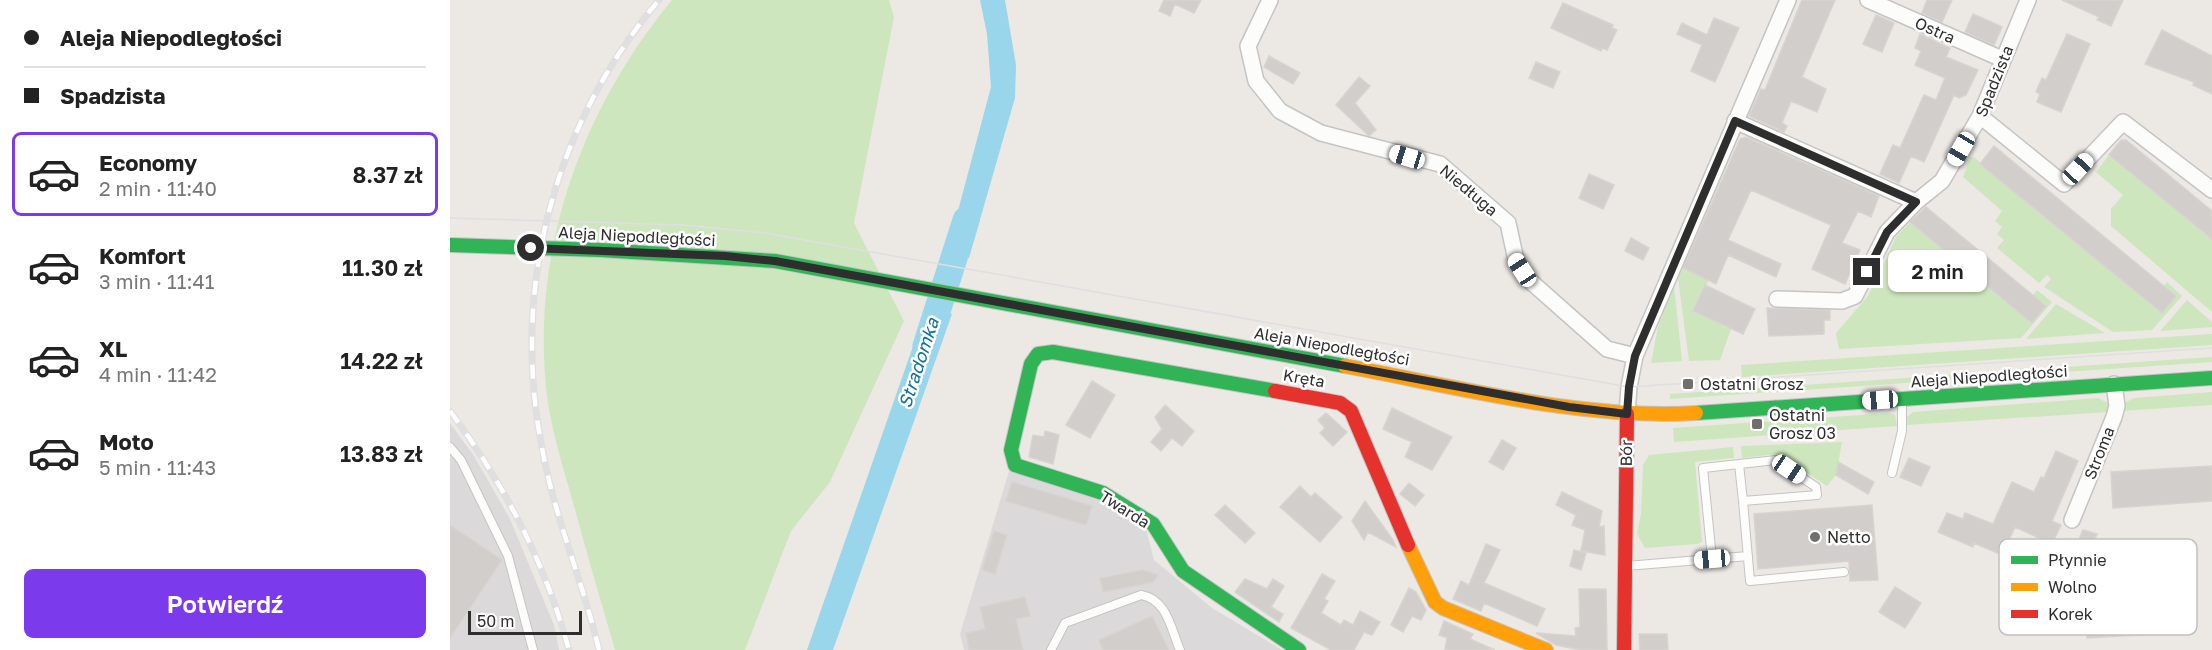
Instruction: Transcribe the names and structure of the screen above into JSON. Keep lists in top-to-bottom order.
{
  "streets": {
    "street": [
      "Ostra",
      "Spadzista",
      "Niedługa",
      "Aleja Niepodległości",
      "Kręta",
      "Bór",
      "Stroma",
      "Twarda"
    ]
  },
  "crossings": [
    ["Ostra", "Spadzista"],
    ["Niedługa", "Bór"],
    ["Aleja Niepodległości", "Bór"],
    ["Aleja Niepodległości", "Stroma"],
    ["Kręta", "Twarda"]
  ],
  "water": ["Stradomka"],
  "places": {
    "transit": ["Ostatni Grosz", "Ostatni Grosz 03"],
    "other": ["Netto"]
  },
  "legend": ["Płynnie", "Wolno", "Korek"],
  "scale_bar": "50 m",
  "page": {
    "banner": ["Aleja Niepodległości", "Spadzista"],
    "list": [
      {
        "name": "Economy",
        "note": "2 min · 11:40",
        "value": "8.37 zł"
      },
      {
        "name": "Komfort",
        "note": "3 min · 11:41",
        "value": "11.30 zł"
      },
      {
        "name": "XL",
        "note": "4 min · 11:42",
        "value": "14.22 zł"
      },
      {
        "name": "Moto",
        "note": "5 min · 11:43",
        "value": "13.83 zł"
      }
    ],
    "bubble": "2 min",
    "buttons": "Potwierdź",
    "scale": "50 m"
  }
}
